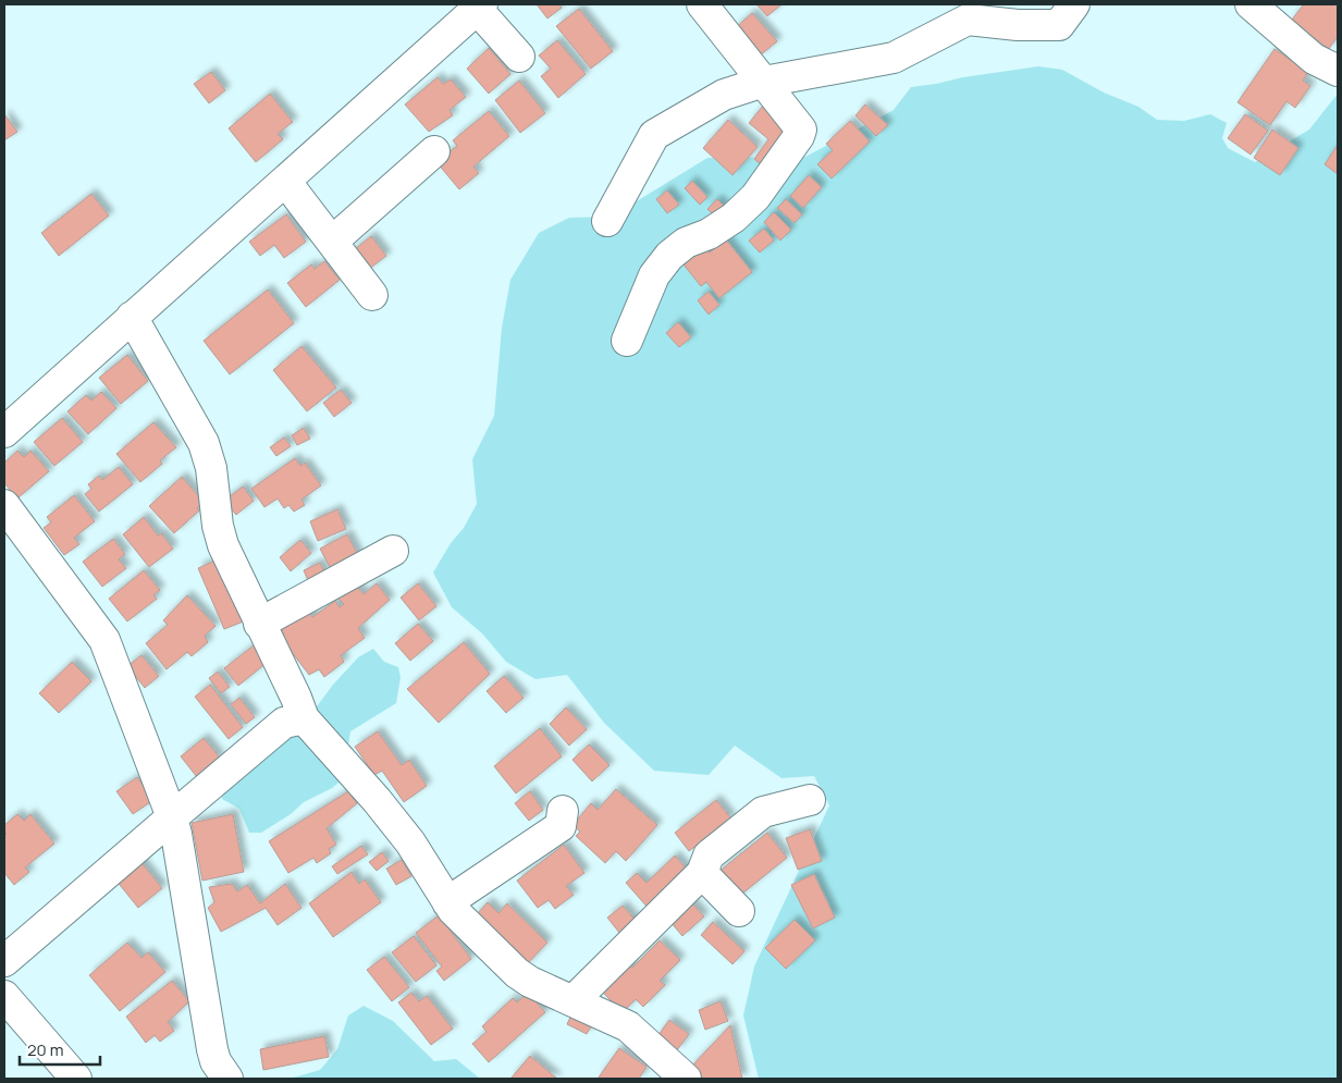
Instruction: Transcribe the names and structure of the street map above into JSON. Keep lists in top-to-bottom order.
{
  "scale_bar": "20 m"
}
